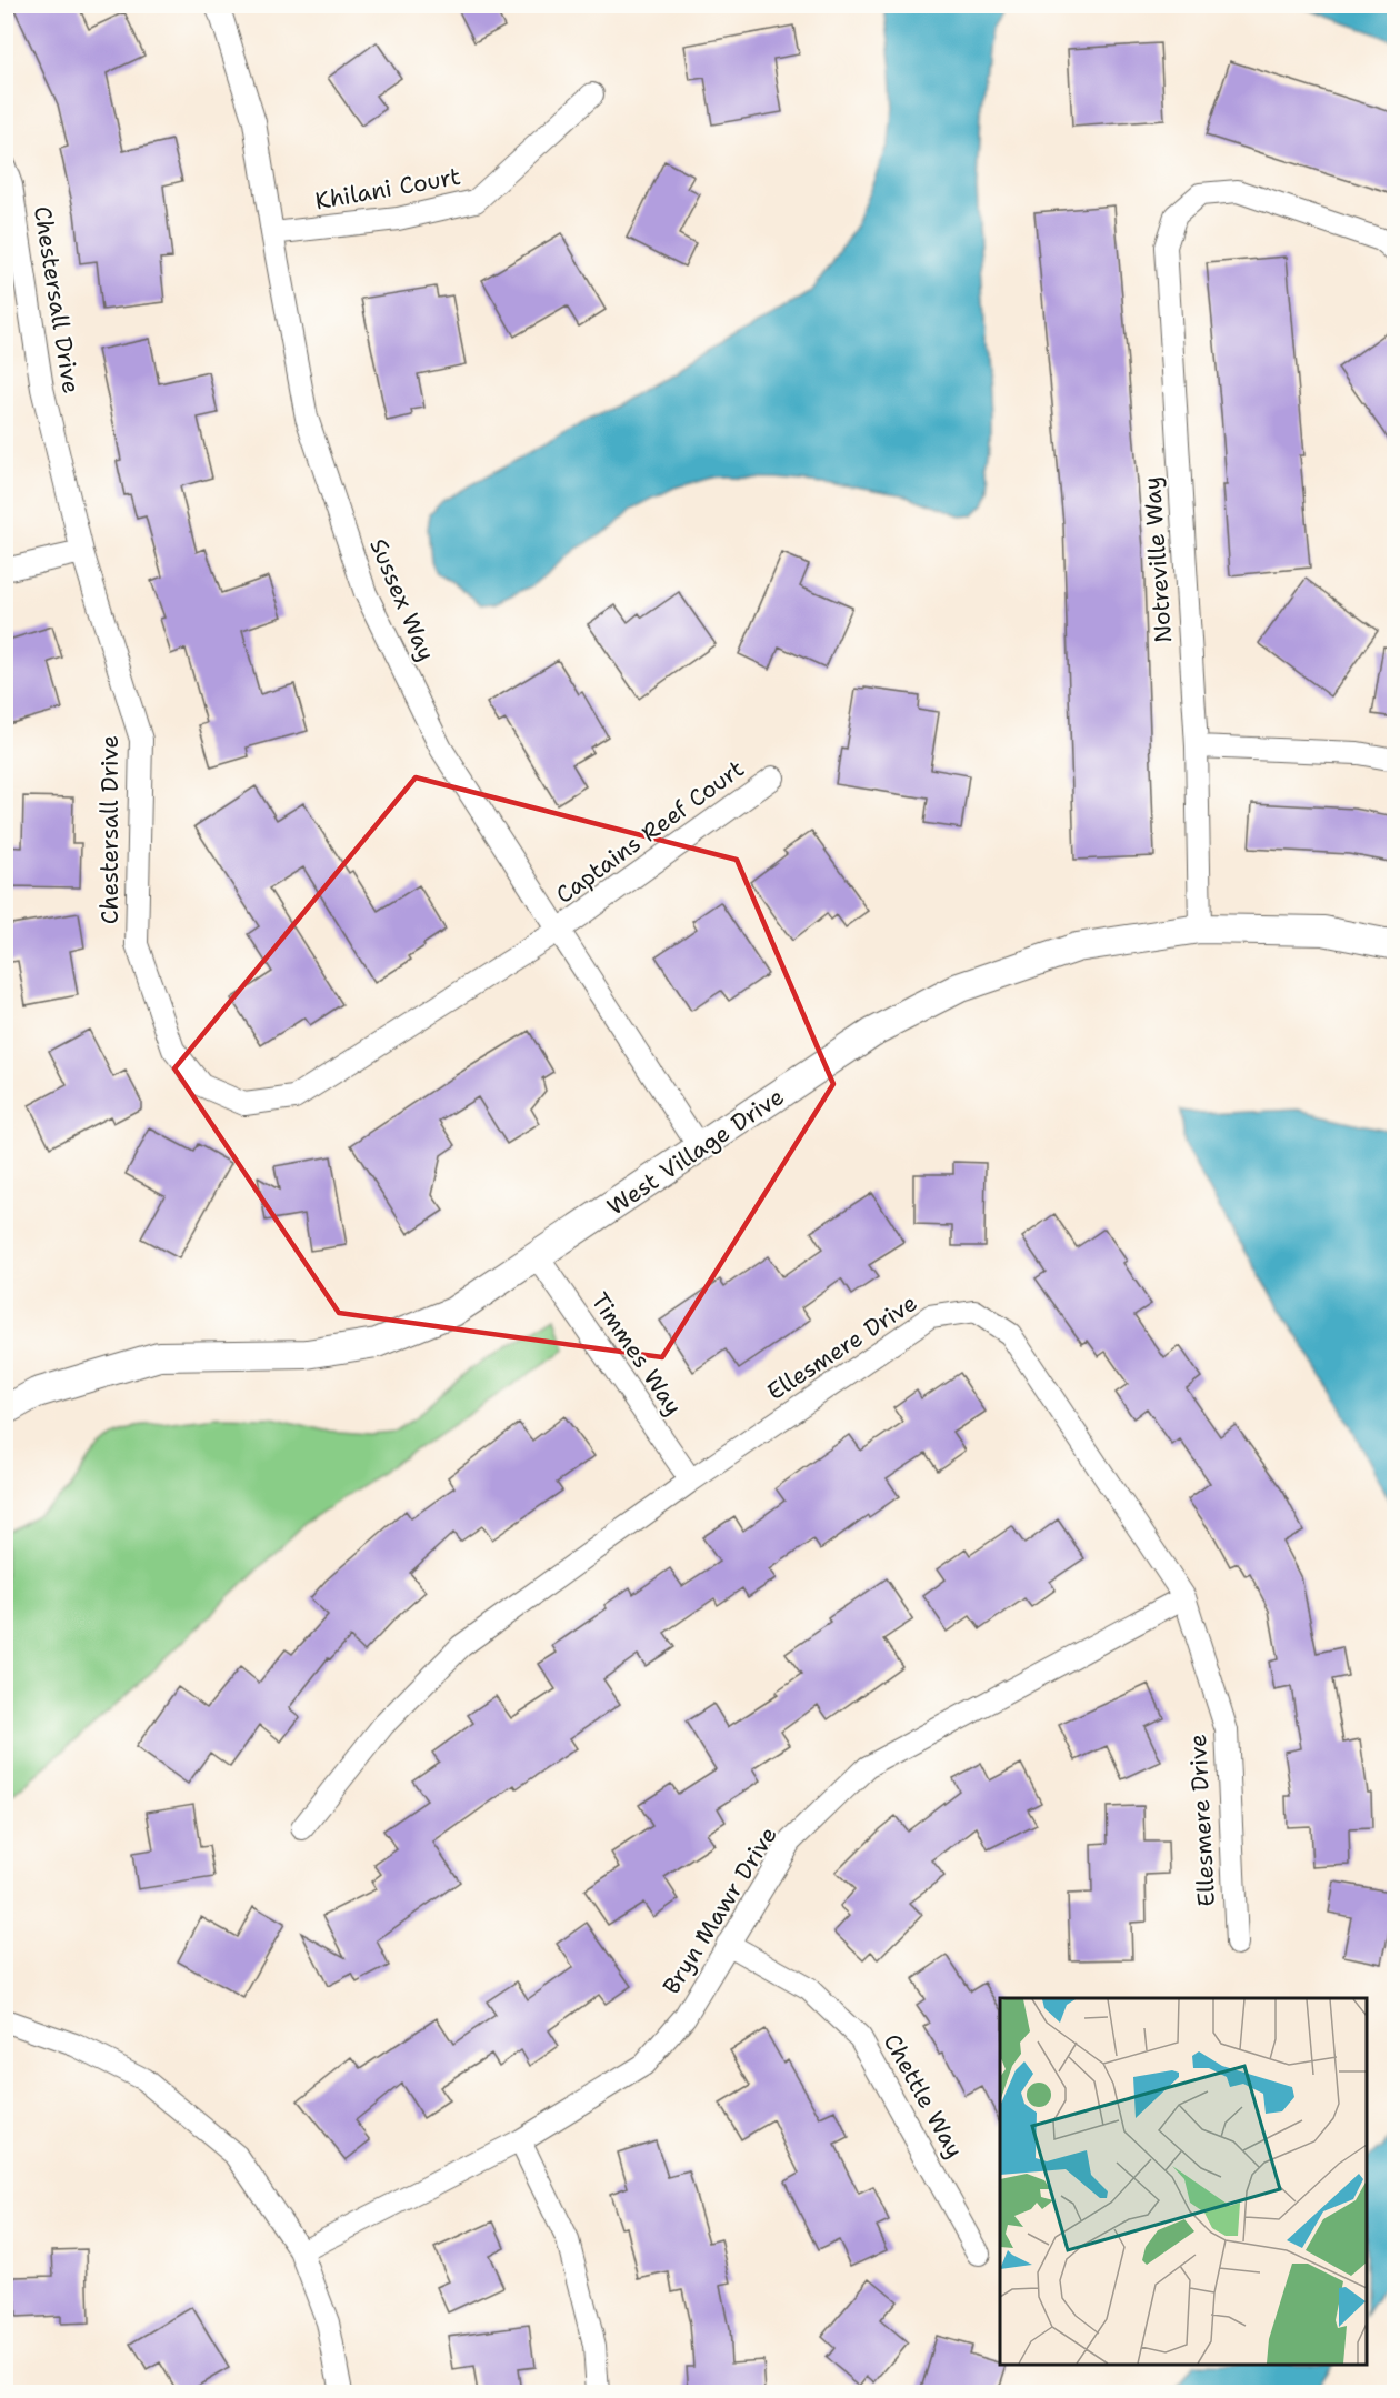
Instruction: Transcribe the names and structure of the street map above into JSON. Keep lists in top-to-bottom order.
{
  "streets": {
    "street": [
      "Khilani Court",
      "Chestersall Drive",
      "Notreville Way",
      "Sussex Way",
      "Captains Reef Court",
      "West Village Drive",
      "Ellesmere Drive",
      "Timmes Way",
      "Bryn Mawr Drive",
      "Chettle Way"
    ]
  },
  "crossings": [
    ["Khilani Court", "Sussex Way"],
    ["Chestersall Drive", "Sussex Way"],
    ["Chestersall Drive", "Captains Reef Court"],
    ["Notreville Way", "West Village Drive"],
    ["Sussex Way", "Captains Reef Court"],
    ["Sussex Way", "West Village Drive"],
    ["West Village Drive", "Timmes Way"],
    ["Ellesmere Drive", "Timmes Way"],
    ["Ellesmere Drive", "Bryn Mawr Drive"],
    ["Bryn Mawr Drive", "Chettle Way"]
  ]
}
